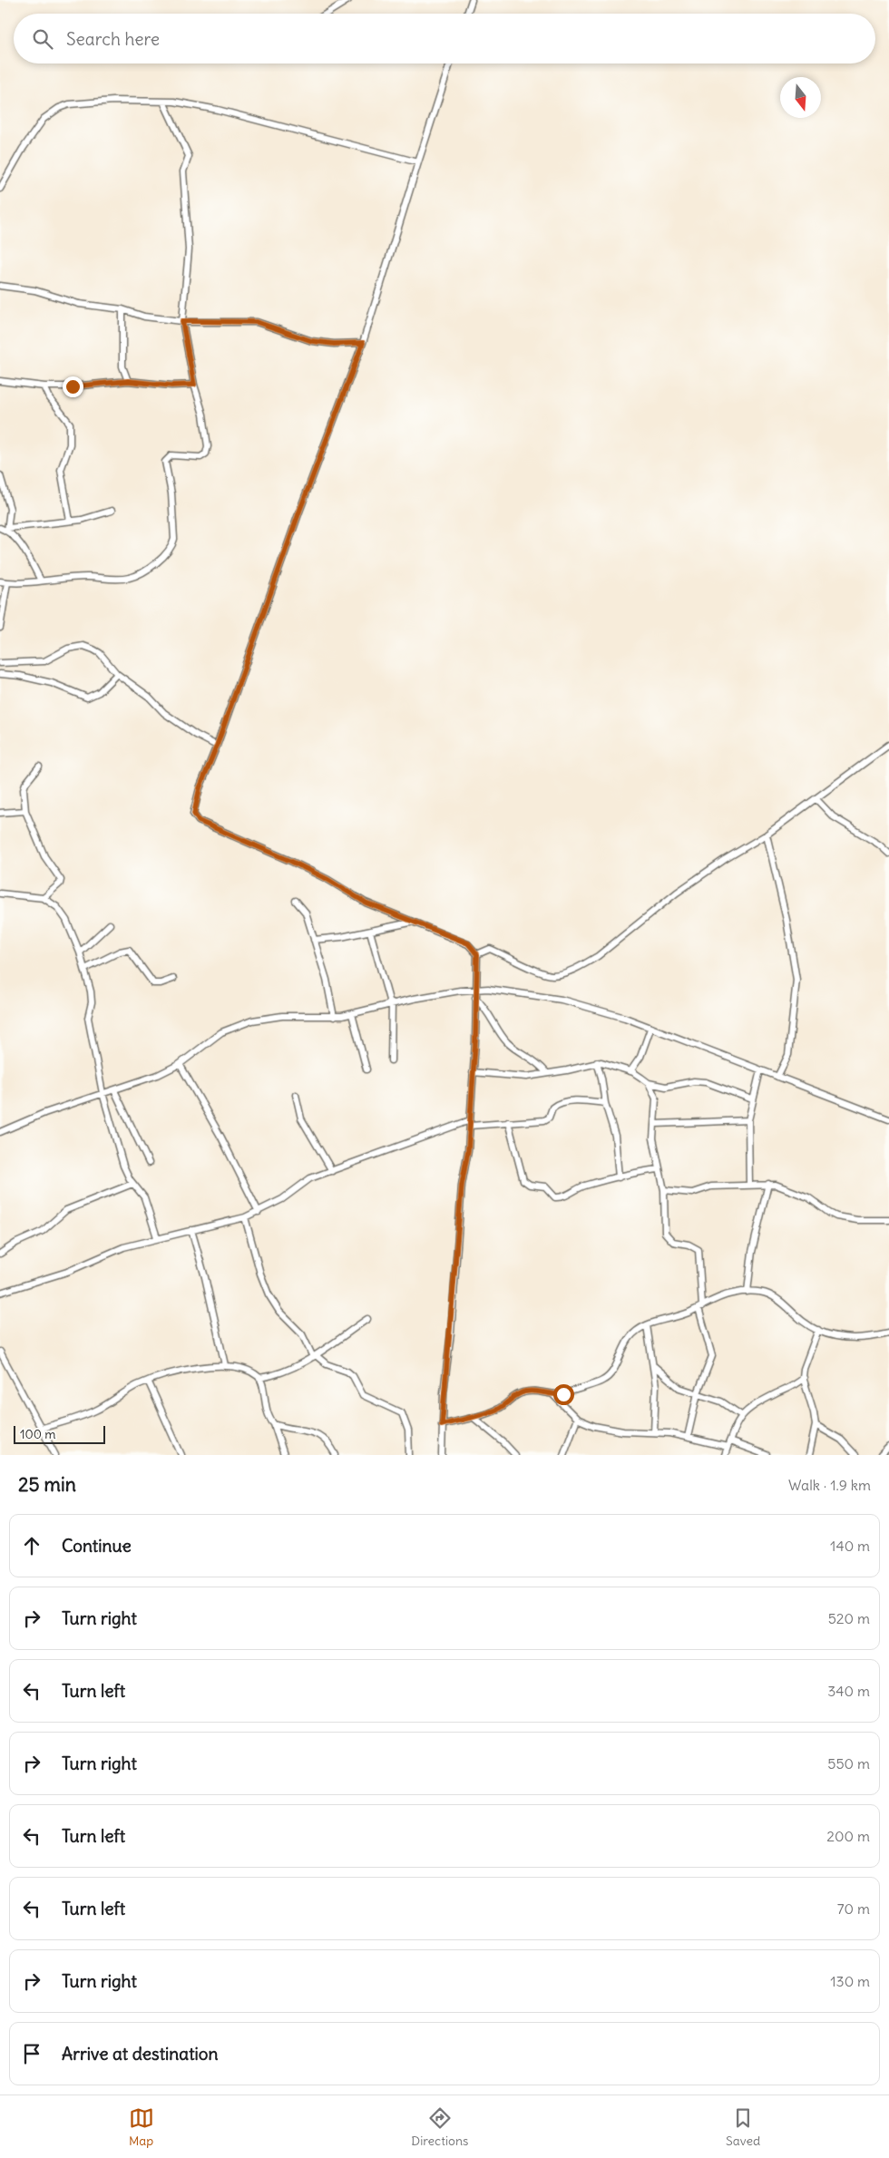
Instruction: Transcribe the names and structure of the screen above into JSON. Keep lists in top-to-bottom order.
{
  "scale_bar": "100 m",
  "north": "bottom",
  "page": {
    "search": "Search here",
    "scale": "100 m",
    "heading": ["25 min", "Walk · 1.9 km"],
    "list": [
      ["Continue", "140 m"],
      ["Turn right", "520 m"],
      ["Turn left", "340 m"],
      ["Turn right", "550 m"],
      ["Turn left", "200 m"],
      ["Turn left", "70 m"],
      ["Turn right", "130 m"],
      "Arrive at destination"
    ],
    "nav": ["Map", "Directions", "Saved"]
  }
}
